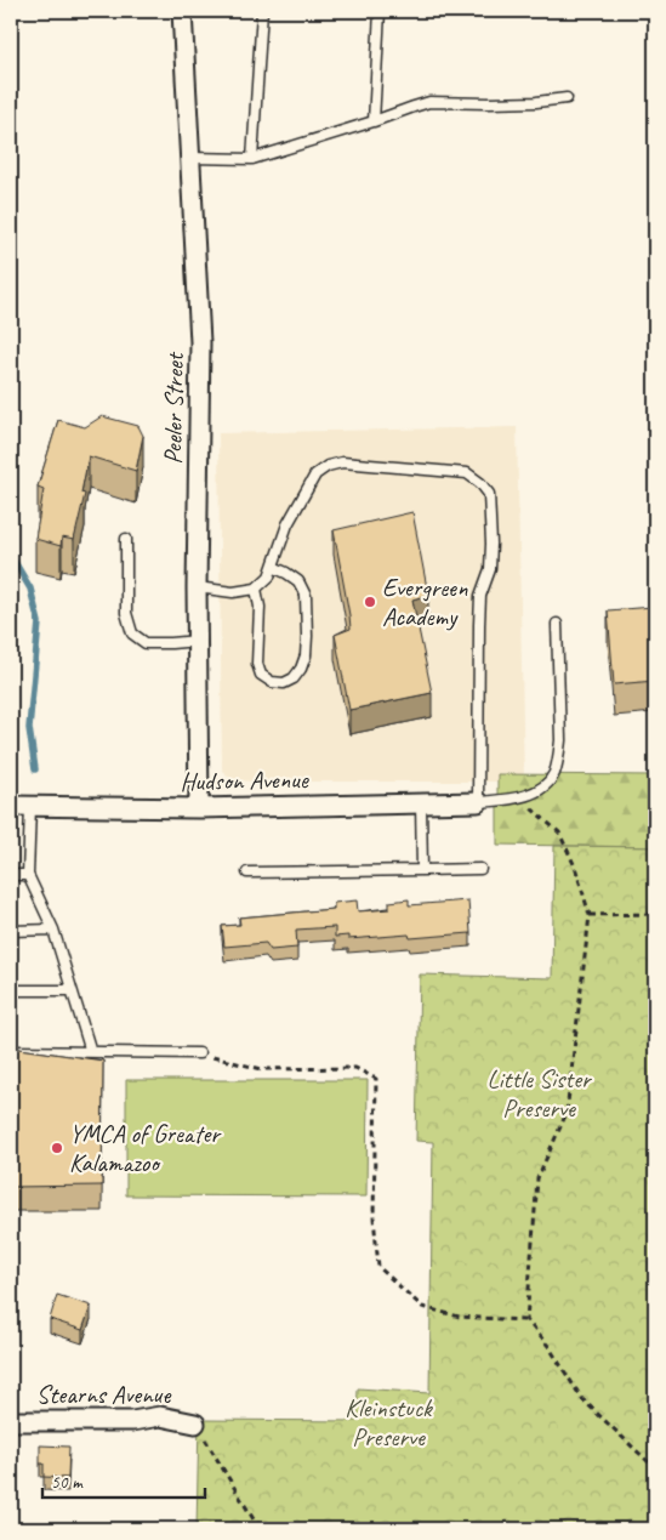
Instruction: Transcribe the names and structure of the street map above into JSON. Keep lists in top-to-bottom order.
{
  "streets": {
    "street": ["Peeler Street", "Hudson Avenue", "Stearns Avenue"]
  },
  "crossings": [
    ["Peeler Street", "Hudson Avenue"]
  ],
  "parks": ["Little Sister Preserve", "Kleinstuck Preserve"],
  "places": ["Evergreen Academy", "YMCA of Greater Kalamazoo"],
  "scale_bar": "50 m"
}
